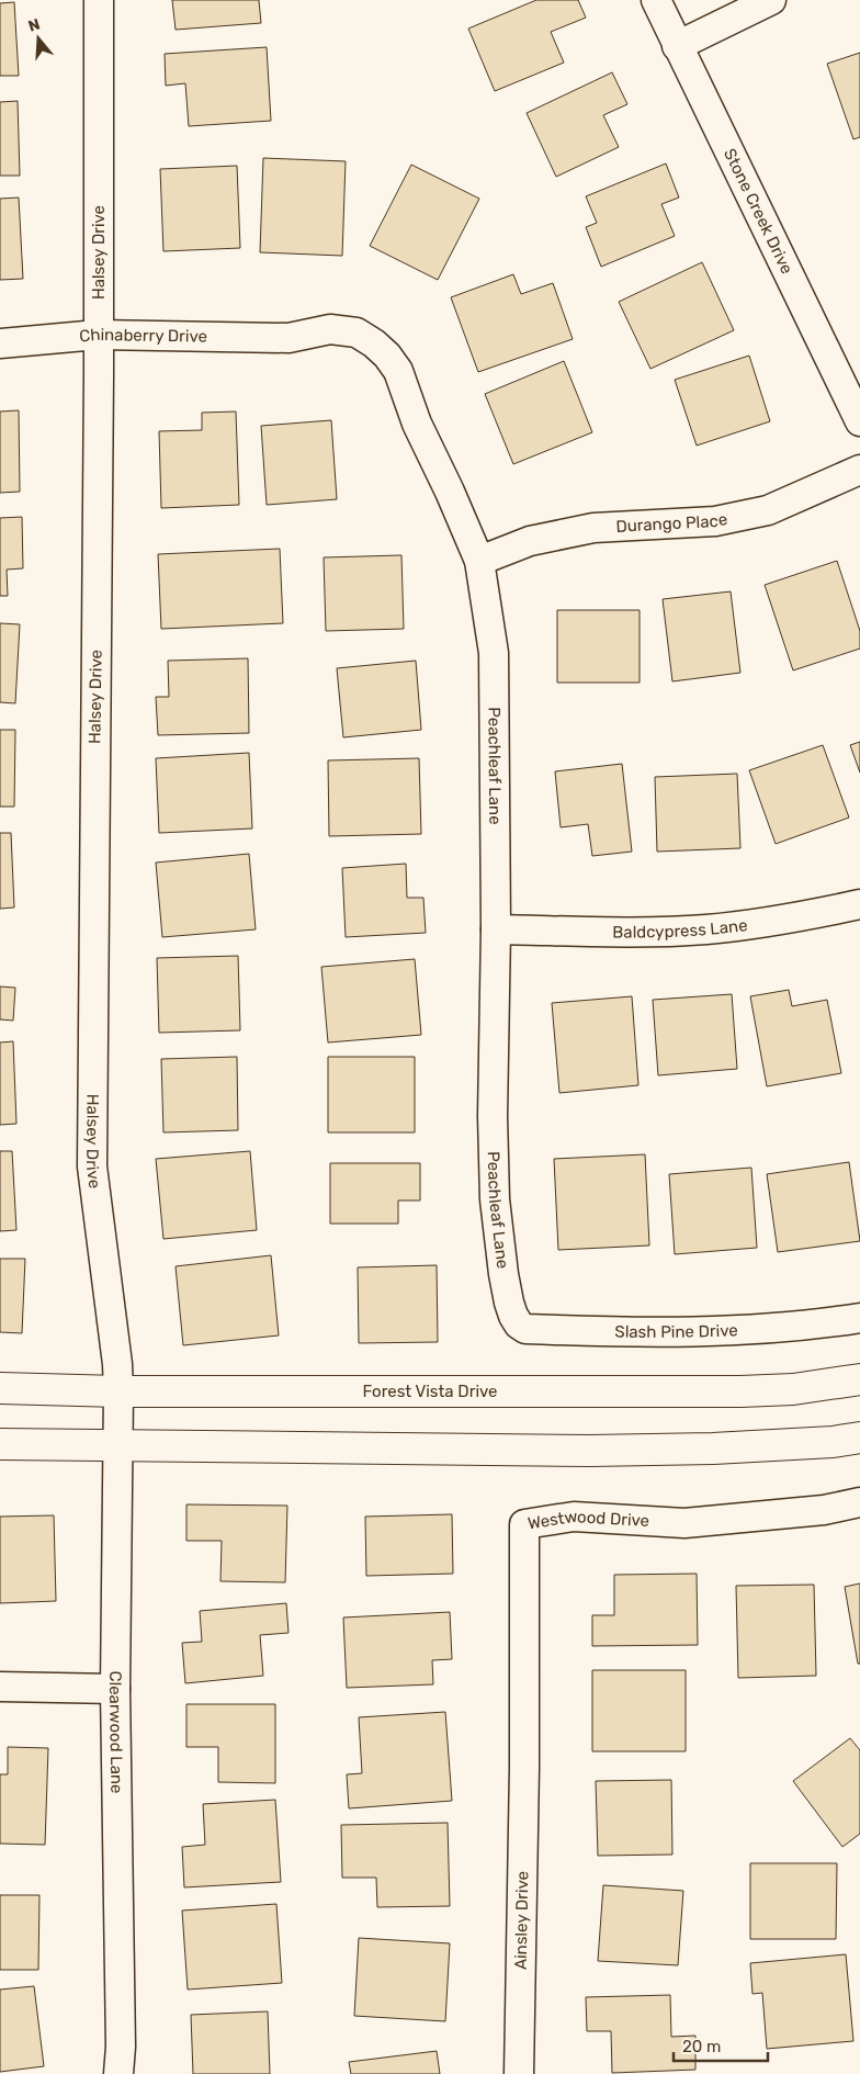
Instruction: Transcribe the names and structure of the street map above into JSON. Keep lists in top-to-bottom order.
{
  "streets": {
    "main road": ["Forest Vista Drive"],
    "street": [
      "Stone Creek Drive",
      "Halsey Drive",
      "Chinaberry Drive",
      "Durango Place",
      "Peachleaf Lane",
      "Baldcypress Lane",
      "Slash Pine Drive",
      "Westwood Drive",
      "Clearwood Lane",
      "Ainsley Drive"
    ]
  },
  "crossings": [
    ["Halsey Drive", "Chinaberry Drive"],
    ["Halsey Drive", "Forest Vista Drive"],
    ["Halsey Drive", "Clearwood Lane"],
    ["Chinaberry Drive", "Peachleaf Lane"],
    ["Durango Place", "Peachleaf Lane"],
    ["Peachleaf Lane", "Baldcypress Lane"],
    ["Peachleaf Lane", "Slash Pine Drive"],
    ["Forest Vista Drive", "Clearwood Lane"],
    ["Westwood Drive", "Ainsley Drive"]
  ],
  "scale_bar": "20 m",
  "north": "top"
}
